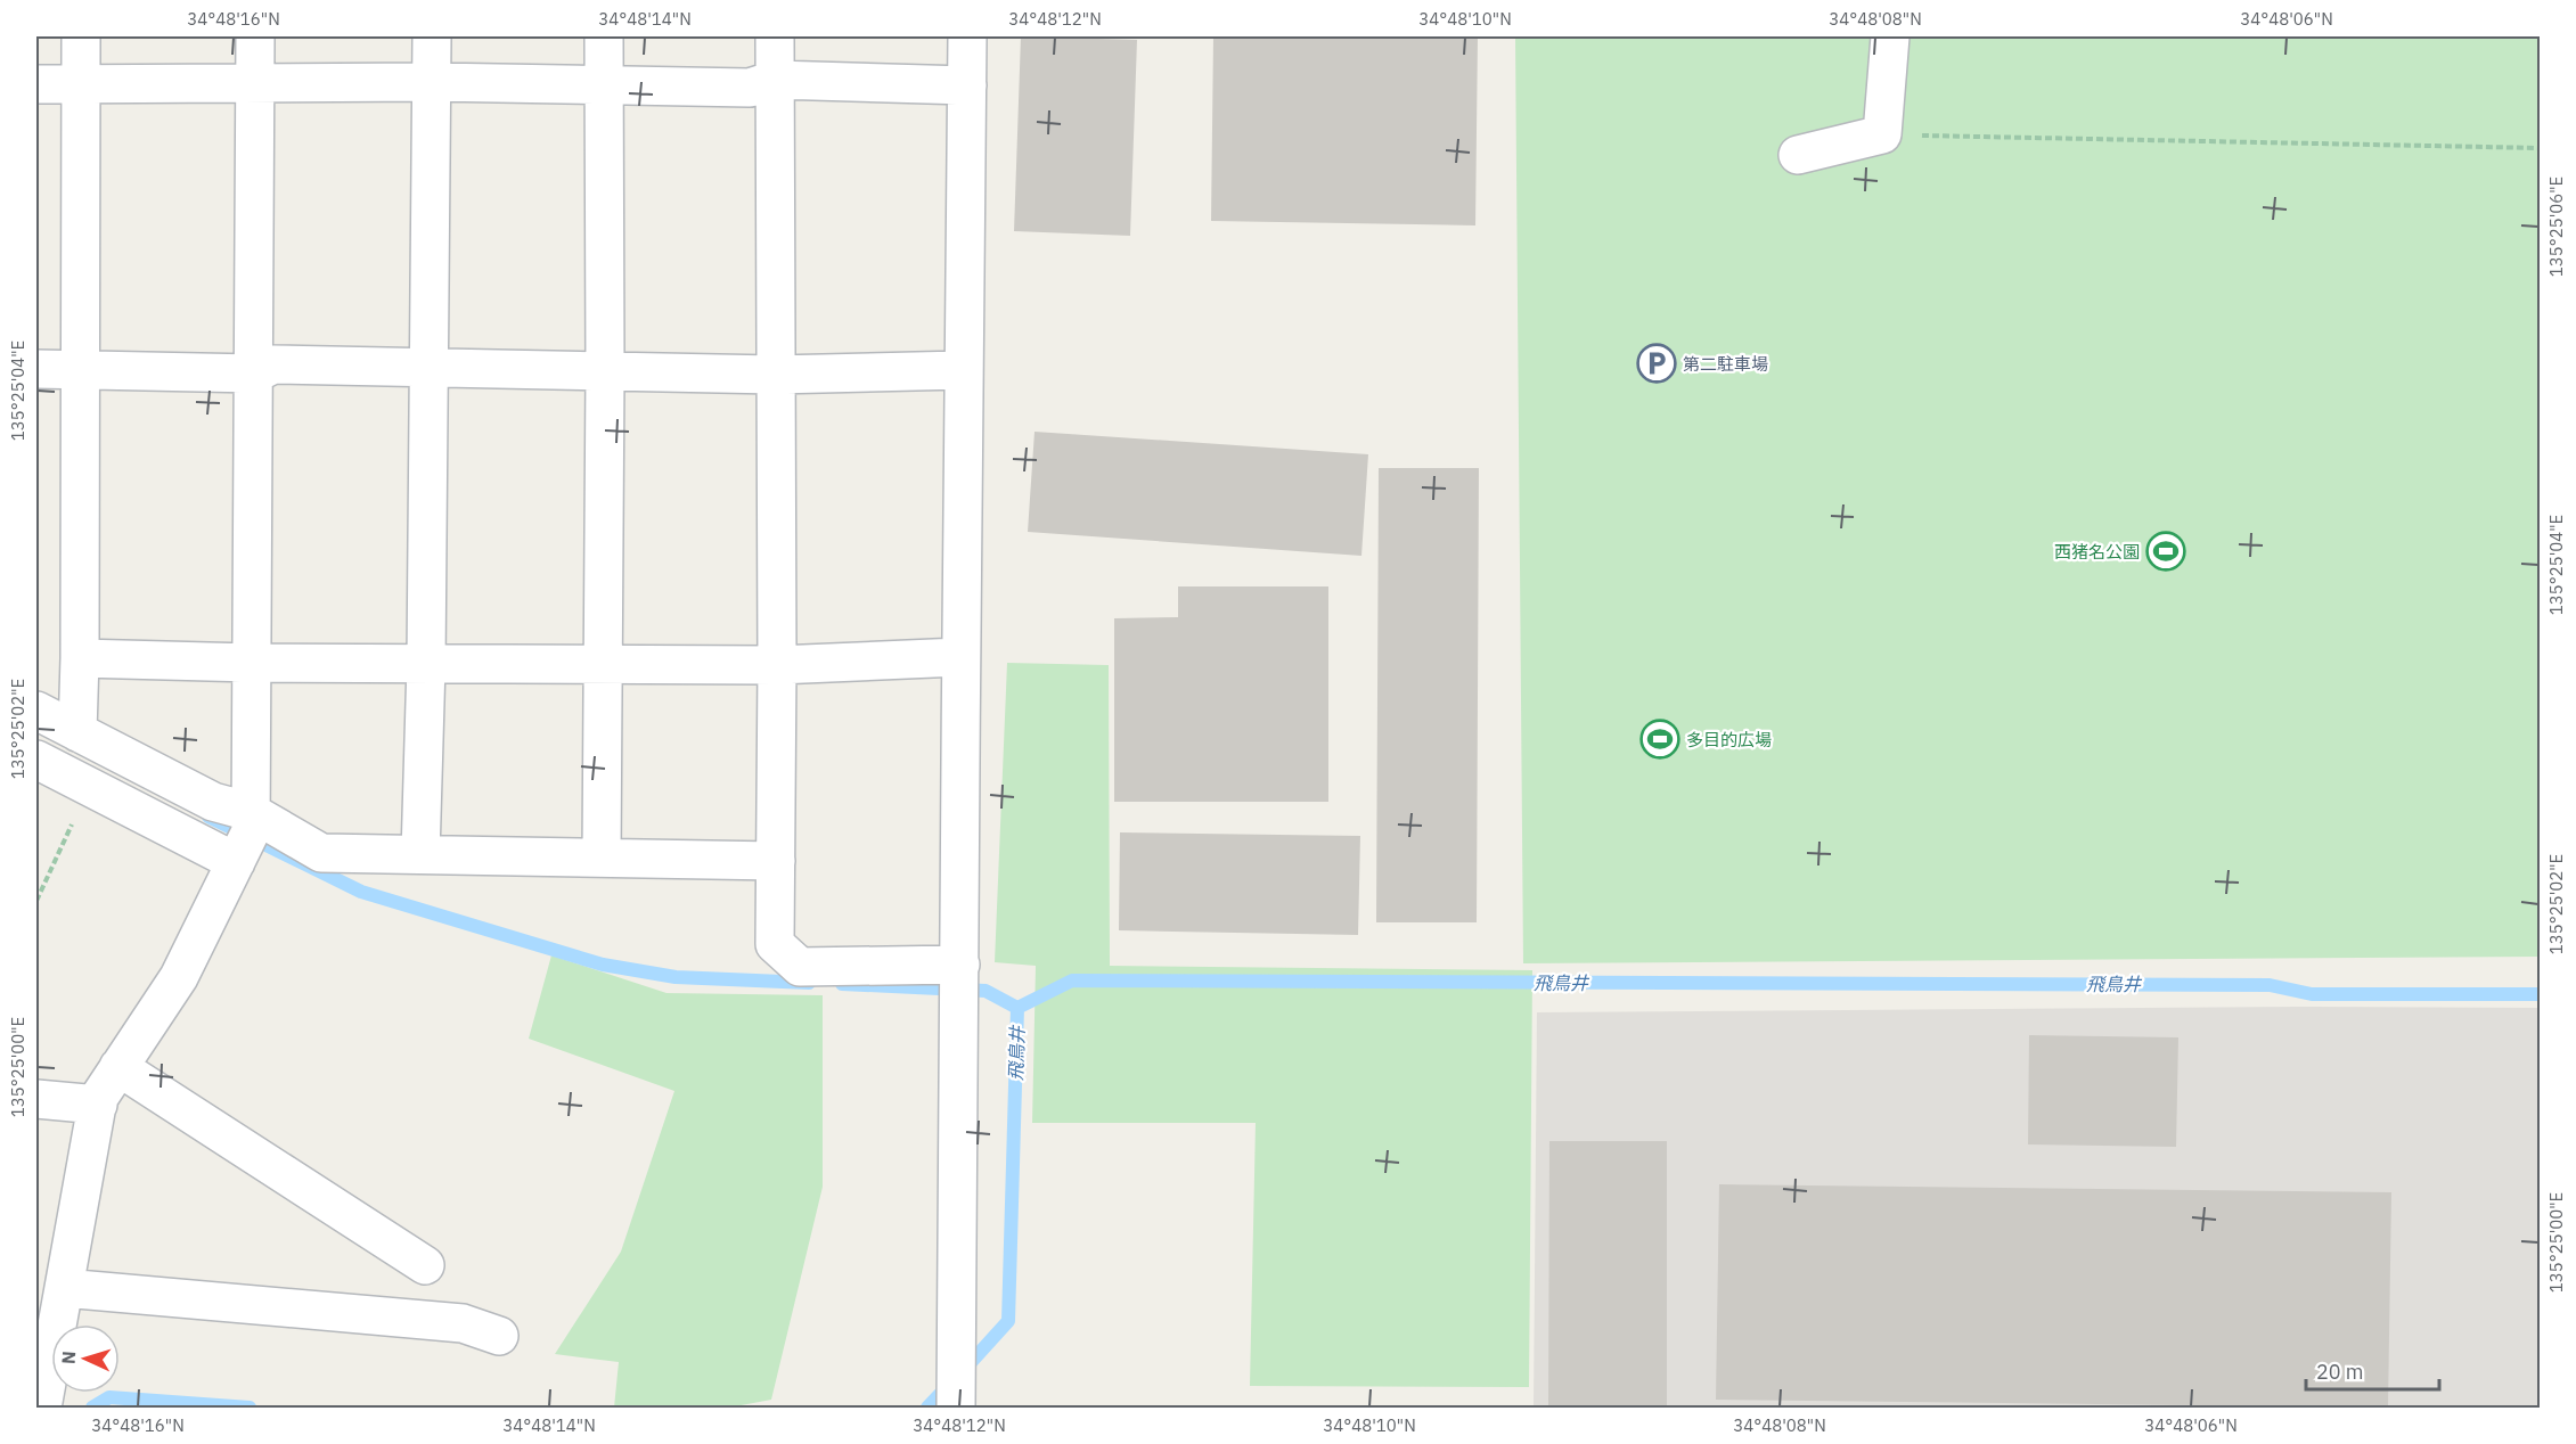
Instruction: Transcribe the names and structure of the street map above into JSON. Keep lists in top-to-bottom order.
{
  "water": ["飛鳥井"],
  "places": {
    "parking": ["第二駐車場"],
    "sports": ["西猪名公園", "多目的広場"]
  },
  "scale_bar": "20 m",
  "north": "left",
  "coordinates": [
    "34°48'16\"N",
    "34°48'14\"N",
    "34°48'12\"N",
    "34°48'10\"N",
    "34°48'08\"N",
    "34°48'06\"N",
    "135°25'06\"E",
    "135°25'04\"E",
    "135°25'02\"E",
    "135°25'00\"E"
  ]
}
